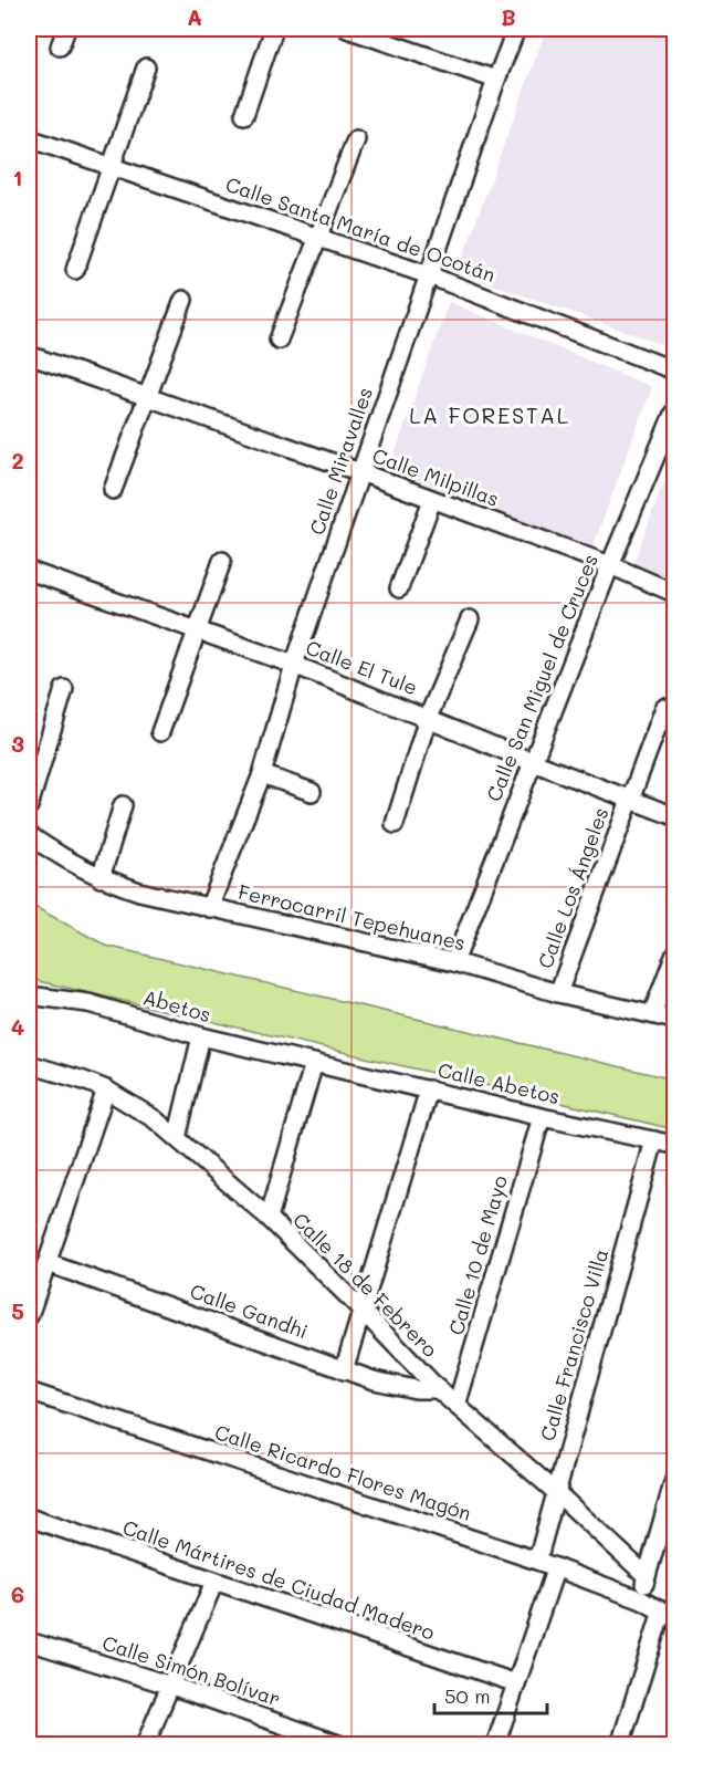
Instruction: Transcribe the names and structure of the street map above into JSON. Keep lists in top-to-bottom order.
{
  "streets": {
    "street": [
      "Calle Santa María de Ocotán",
      "Calle Miravalles",
      "Calle Milpillas",
      "Calle El Tule",
      "Calle San Miguel de Cruces",
      "Calle Los Ángeles",
      "Ferrocarril Tepehuanes",
      "Abetos",
      "Calle Abetos",
      "Calle 10 de Mayo",
      "Calle 18 de Febrero",
      "Calle Gandhi",
      "Calle Francisco Villa",
      "Calle Ricardo Flores Magón",
      "Calle Mártires de Ciudad Madero",
      "Calle Simón Bolívar"
    ]
  },
  "crossings": [
    ["Calle Santa María de Ocotán", "Calle Miravalles"],
    ["Calle Miravalles", "Calle Milpillas"],
    ["Calle Miravalles", "Calle El Tule"],
    ["Calle Miravalles", "Ferrocarril Tepehuanes"],
    ["Calle Milpillas", "Calle San Miguel de Cruces"],
    ["Calle El Tule", "Calle San Miguel de Cruces"],
    ["Calle El Tule", "Calle Los Ángeles"],
    ["Calle San Miguel de Cruces", "Ferrocarril Tepehuanes"],
    ["Calle Los Ángeles", "Ferrocarril Tepehuanes"],
    ["Abetos", "Calle Abetos"],
    ["Calle Abetos", "Calle 10 de Mayo"],
    ["Calle Abetos", "Calle Francisco Villa"],
    ["Calle 10 de Mayo", "Calle 18 de Febrero"],
    ["Calle 18 de Febrero", "Calle Gandhi"],
    ["Calle 18 de Febrero", "Calle Francisco Villa"],
    ["Calle Francisco Villa", "Calle Ricardo Flores Magón"]
  ],
  "districts": ["LA FORESTAL"],
  "scale_bar": "50 m",
  "grid": {
    "columns": ["A", "B"],
    "rows": [
      "1",
      "2",
      "3",
      "4",
      "5",
      "6"
    ]
  }
}
